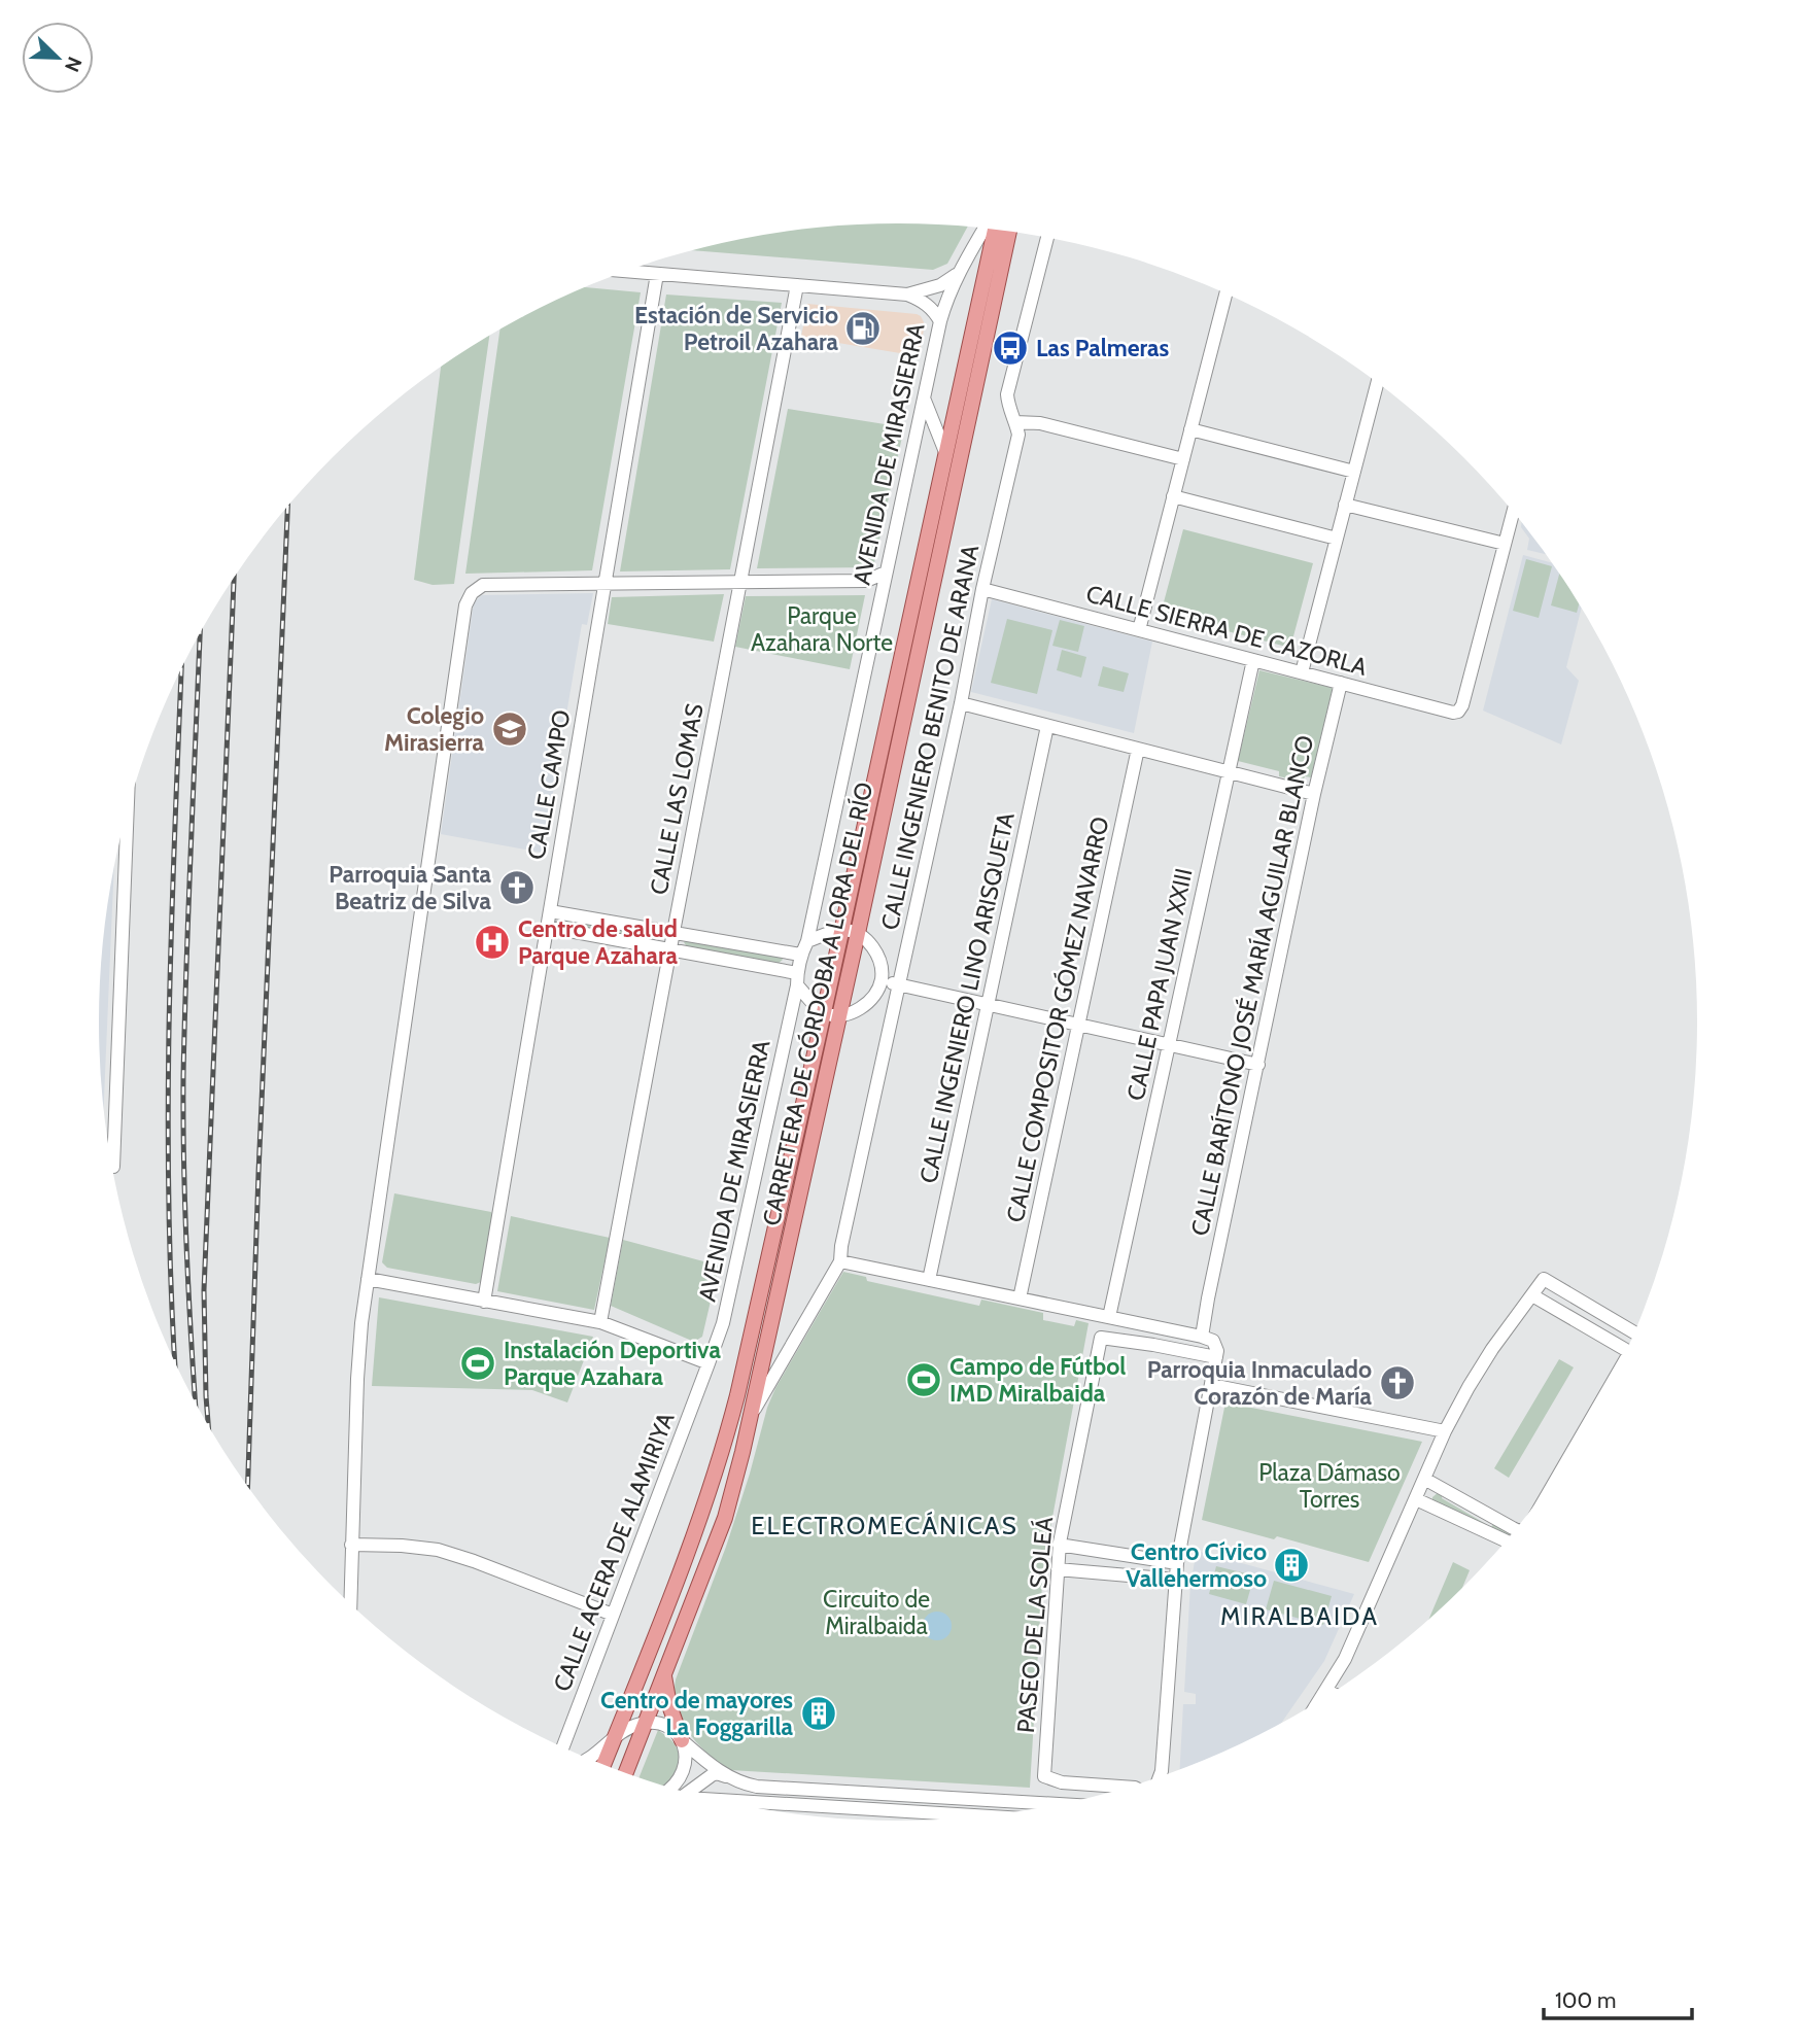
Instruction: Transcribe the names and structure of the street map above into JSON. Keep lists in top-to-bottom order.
{
  "streets": {
    "main road": ["CARRETERA DE CÓRDOBA A LORA DEL RÍO"],
    "street": [
      "AVENIDA DE MIRASIERRA",
      "CALLE SIERRA DE CAZORLA",
      "CALLE INGENIERO BENITO DE ARANA",
      "CALLE CAMPO",
      "CALLE LAS LOMAS",
      "CALLE PAPA JUAN XXIII",
      "CALLE BARÍTONO JOSÉ MARÍA AGUILAR BLANCO",
      "CALLE INGENIERO LINO ARISQUETA",
      "CALLE COMPOSITOR GÓMEZ NAVARRO",
      "CALLE ACERA DE ALAMIRIYA",
      "PASEO DE LA SOLEÁ"
    ]
  },
  "crossings": [
    ["AVENIDA DE MIRASIERRA", "CALLE ACERA DE ALAMIRIYA"],
    ["CALLE SIERRA DE CAZORLA", "CALLE INGENIERO BENITO DE ARANA"],
    ["CALLE SIERRA DE CAZORLA", "CALLE PAPA JUAN XXIII"],
    ["CALLE SIERRA DE CAZORLA", "CALLE BARÍTONO JOSÉ MARÍA AGUILAR BLANCO"]
  ],
  "districts": ["ELECTROMECÁNICAS", "MIRALBAIDA"],
  "parks": ["Parque Azahara Norte", "Plaza Dámaso Torres", "Circuito de Miralbaida"],
  "places": {
    "fuel station": ["Estación de Servicio Petroil Azahara"],
    "bus stop": ["Las Palmeras"],
    "school or university": ["Colegio Mirasierra"],
    "church": ["Parroquia Santa Beatriz de Silva", "Parroquia Inmaculado Corazón de María"],
    "hospital": ["Centro de salud Parque Azahara"],
    "sports": ["Instalación Deportiva Parque Azahara", "Campo de Fútbol IMD Miralbaida"],
    "building": ["Centro Cívico Vallehermoso", "Centro de mayores La Foggarilla"]
  },
  "scale_bar": "100 m",
  "north": "bottom right"
}
